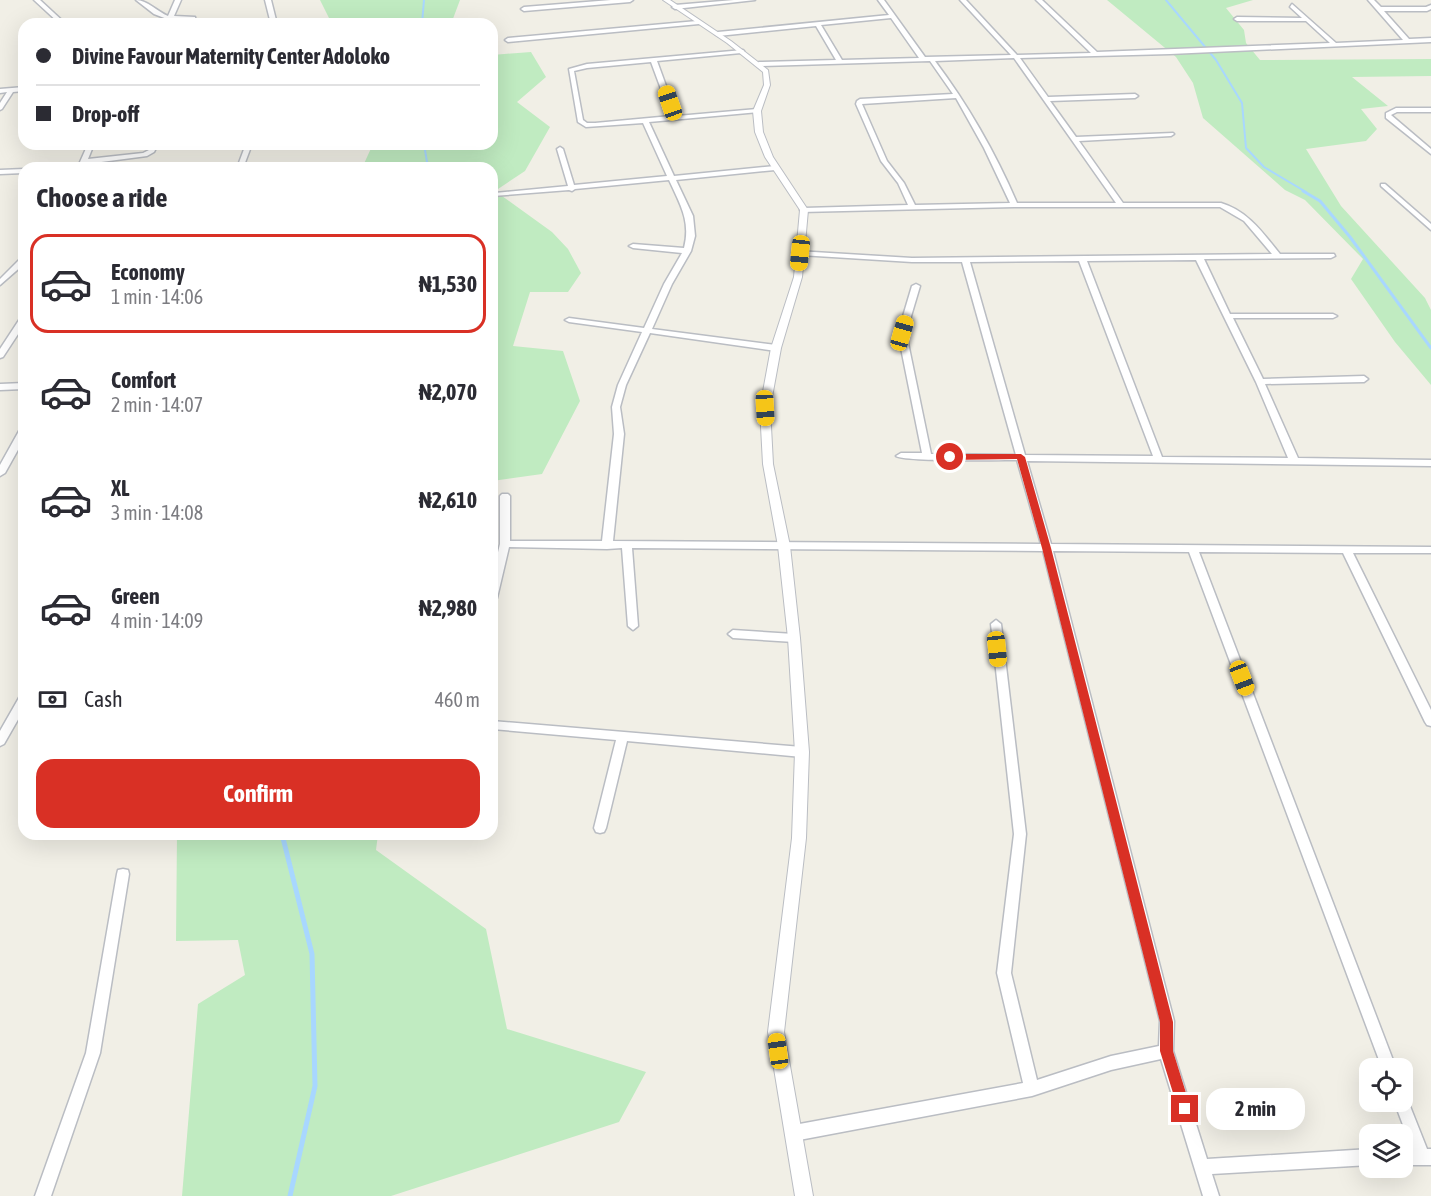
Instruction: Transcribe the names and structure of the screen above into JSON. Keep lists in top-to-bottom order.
{
  "page": {
    "banner": ["Divine Favour Maternity Center Adoloko", "Drop-off"],
    "heading": "Choose a ride",
    "list": [
      {
        "name": "Economy",
        "note": "1 min · 14:06",
        "value": "₦1,530"
      },
      {
        "name": "Comfort",
        "note": "2 min · 14:07",
        "value": "₦2,070"
      },
      {
        "name": "XL",
        "note": "3 min · 14:08",
        "value": "₦2,610"
      },
      {
        "name": "Green",
        "note": "4 min · 14:09",
        "value": "₦2,980"
      }
    ],
    "pay": ["Cash", "460 m"],
    "buttons": "Confirm",
    "bubble": "2 min"
  }
}
